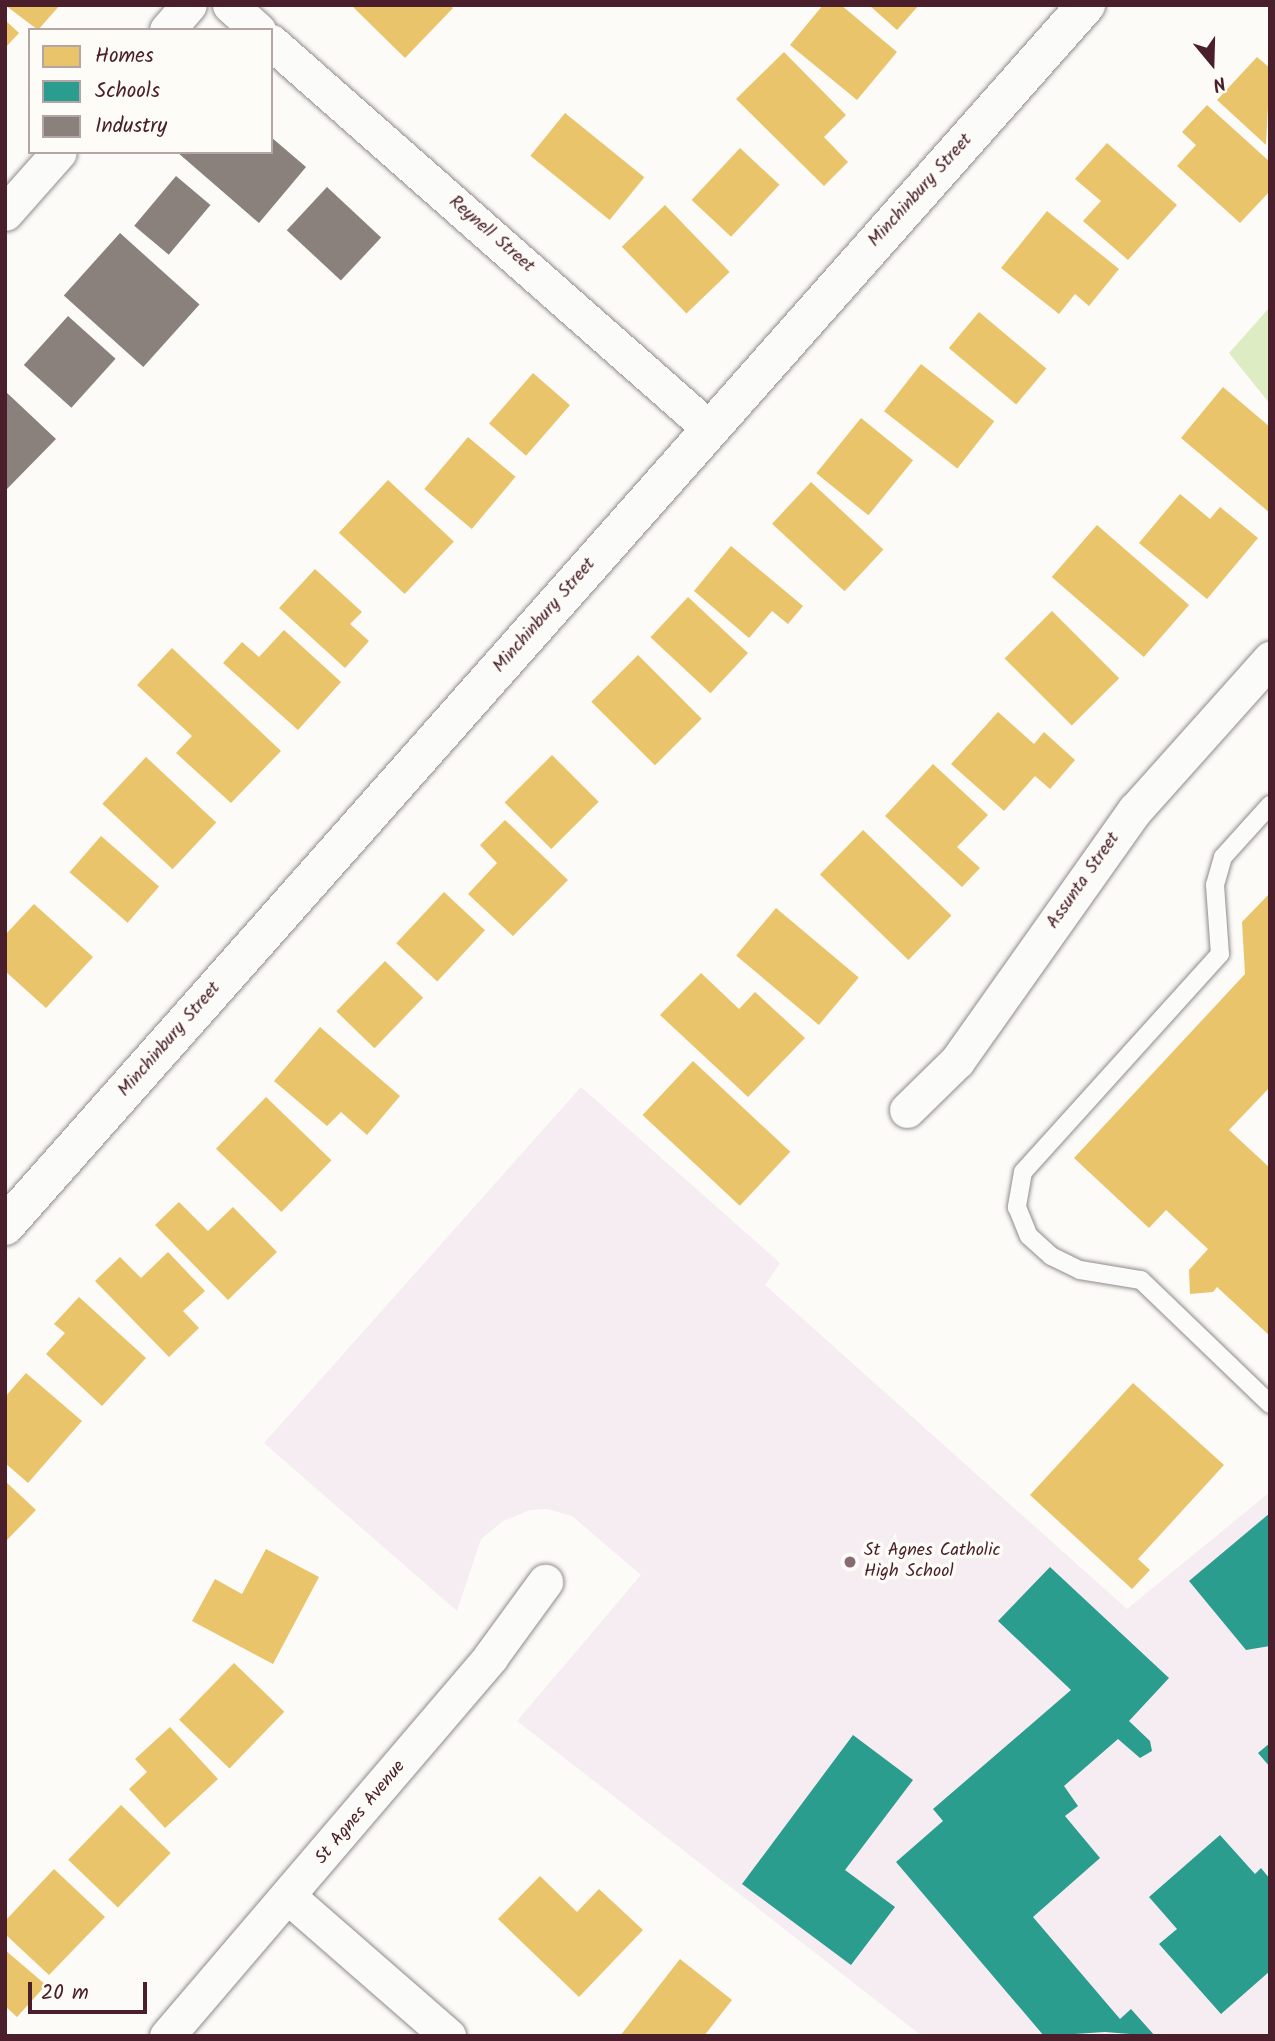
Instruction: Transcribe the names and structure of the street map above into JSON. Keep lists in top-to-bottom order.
{
  "streets": {
    "street": [
      "Minchinbury Street",
      "Reynell Street",
      "Assunta Street",
      "St Agnes Avenue"
    ]
  },
  "crossings": [
    ["Minchinbury Street", "Reynell Street"]
  ],
  "places": ["St Agnes Catholic High School"],
  "legend": ["Homes", "Schools", "Industry"],
  "scale_bar": "20 m",
  "north": "bottom"
}
